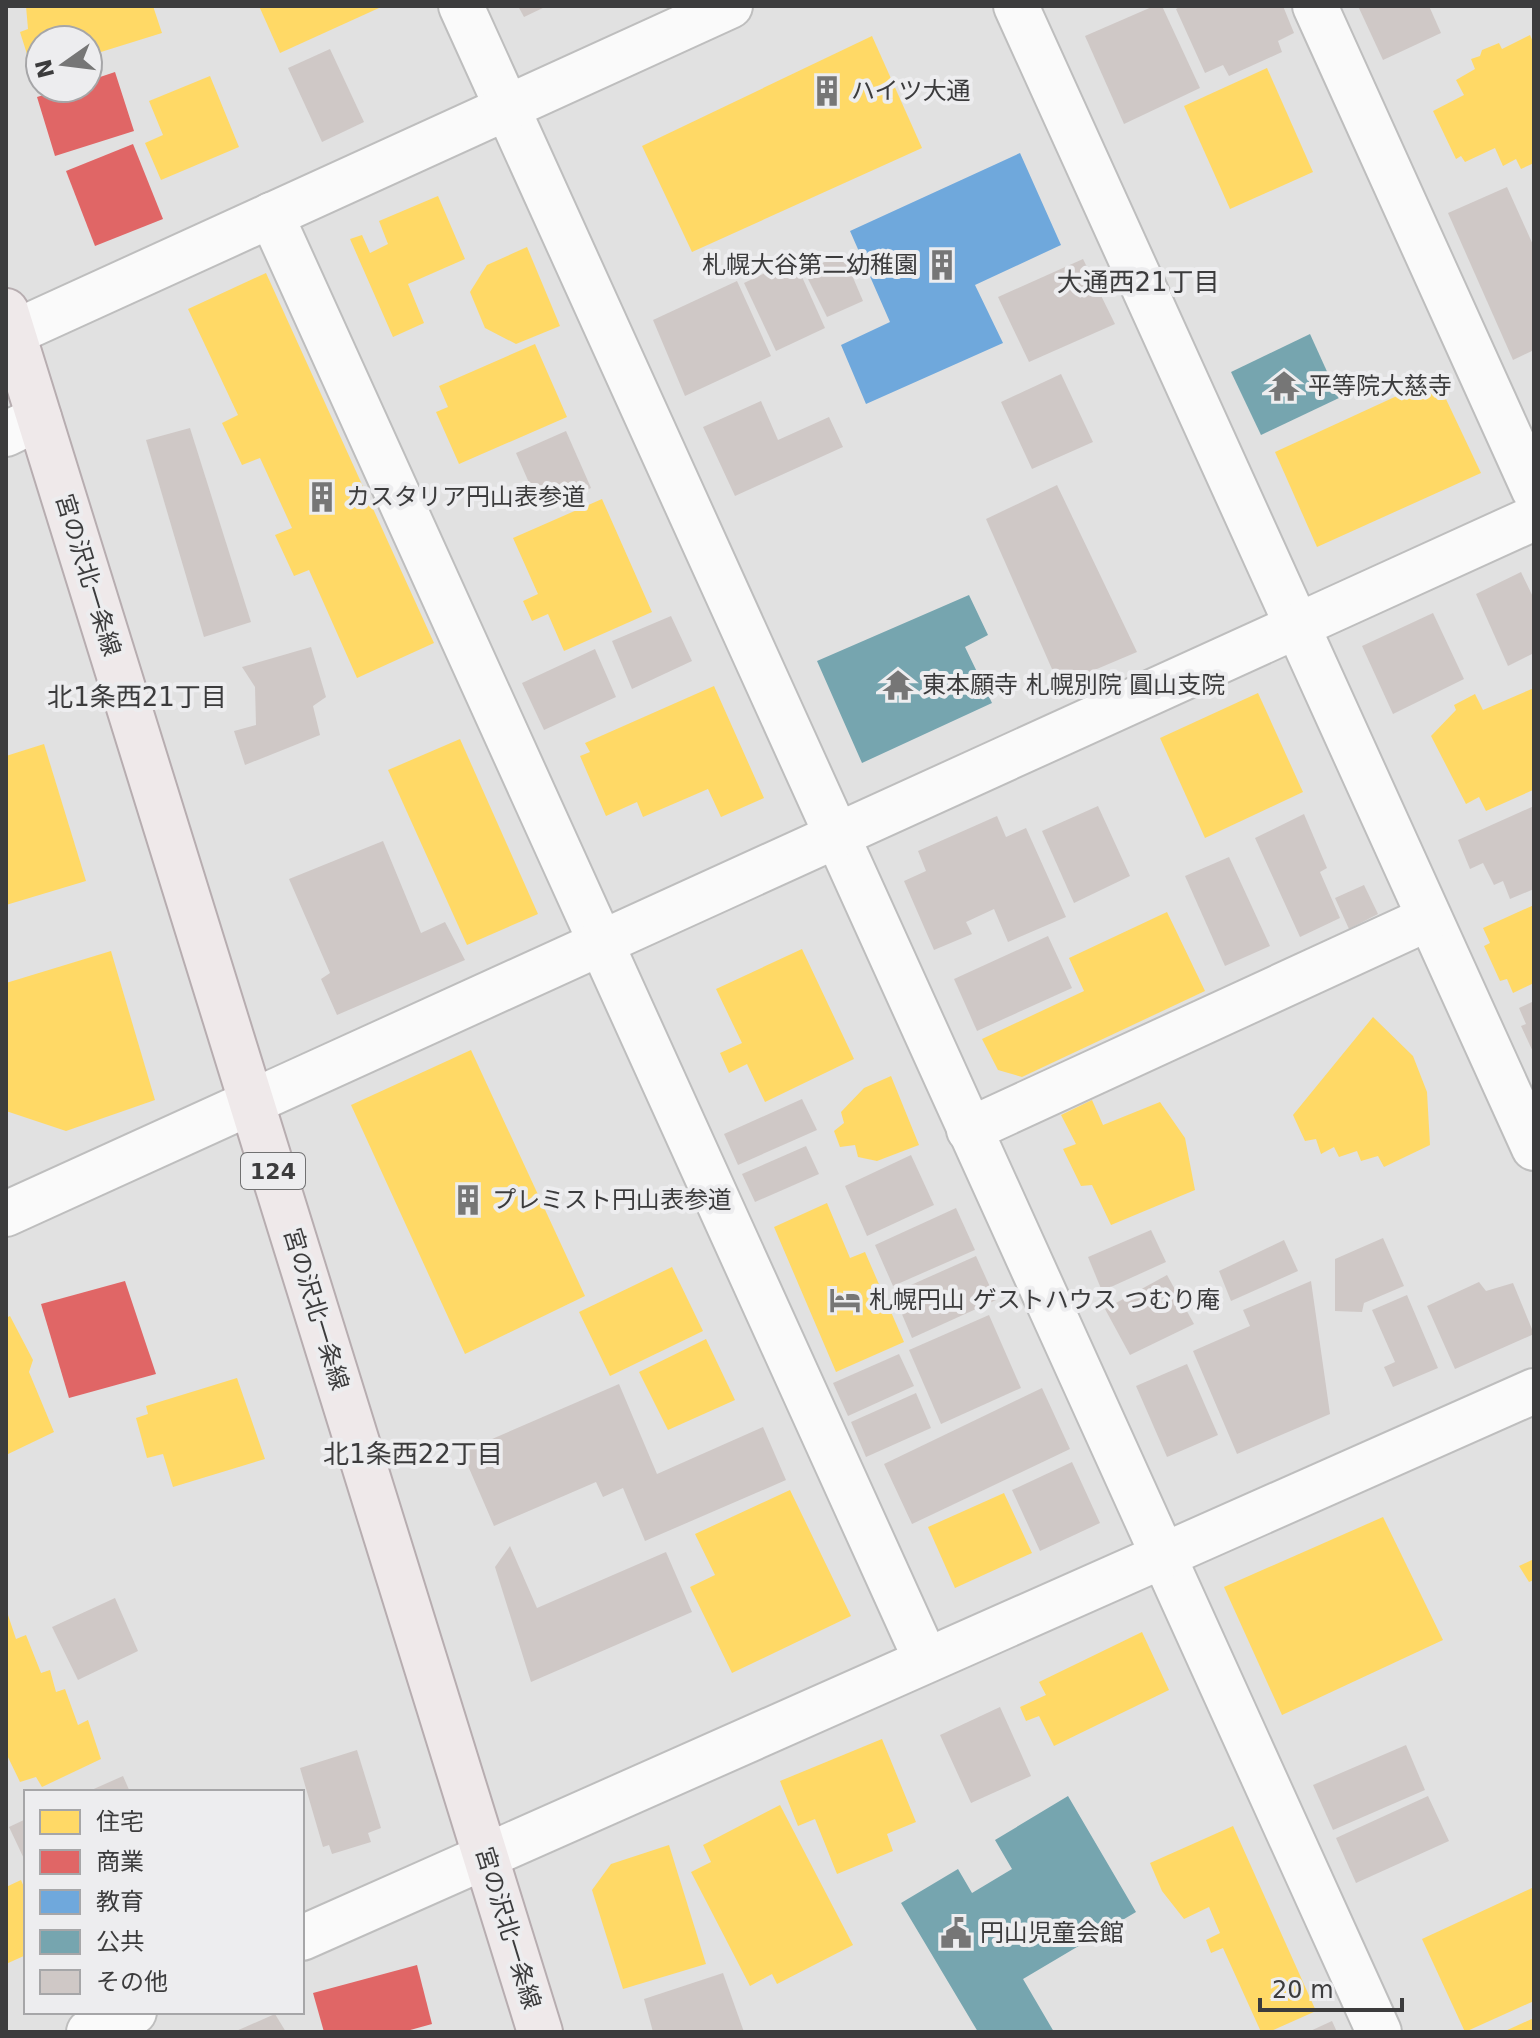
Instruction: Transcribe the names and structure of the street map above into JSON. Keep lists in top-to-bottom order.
{
  "streets": {
    "main road": ["宮の沢北一条線", "124"]
  },
  "districts": ["大通西21丁目", "北1条西21丁目", "北1条西22丁目"],
  "places": {
    "building": [
      "ハイツ大通",
      "札幌大谷第二幼稚園",
      "カスタリア円山表参道",
      "プレミスト円山表参道"
    ],
    "temple": ["平等院大慈寺", "東本願寺 札幌別院 圓山支院"],
    "hotel": ["札幌円山 ゲストハウス つむり庵"],
    "public building": ["円山児童会館"]
  },
  "legend": [
    "住宅",
    "商業",
    "教育",
    "公共",
    "その他"
  ],
  "scale_bar": "20 m",
  "north": "left"
}
